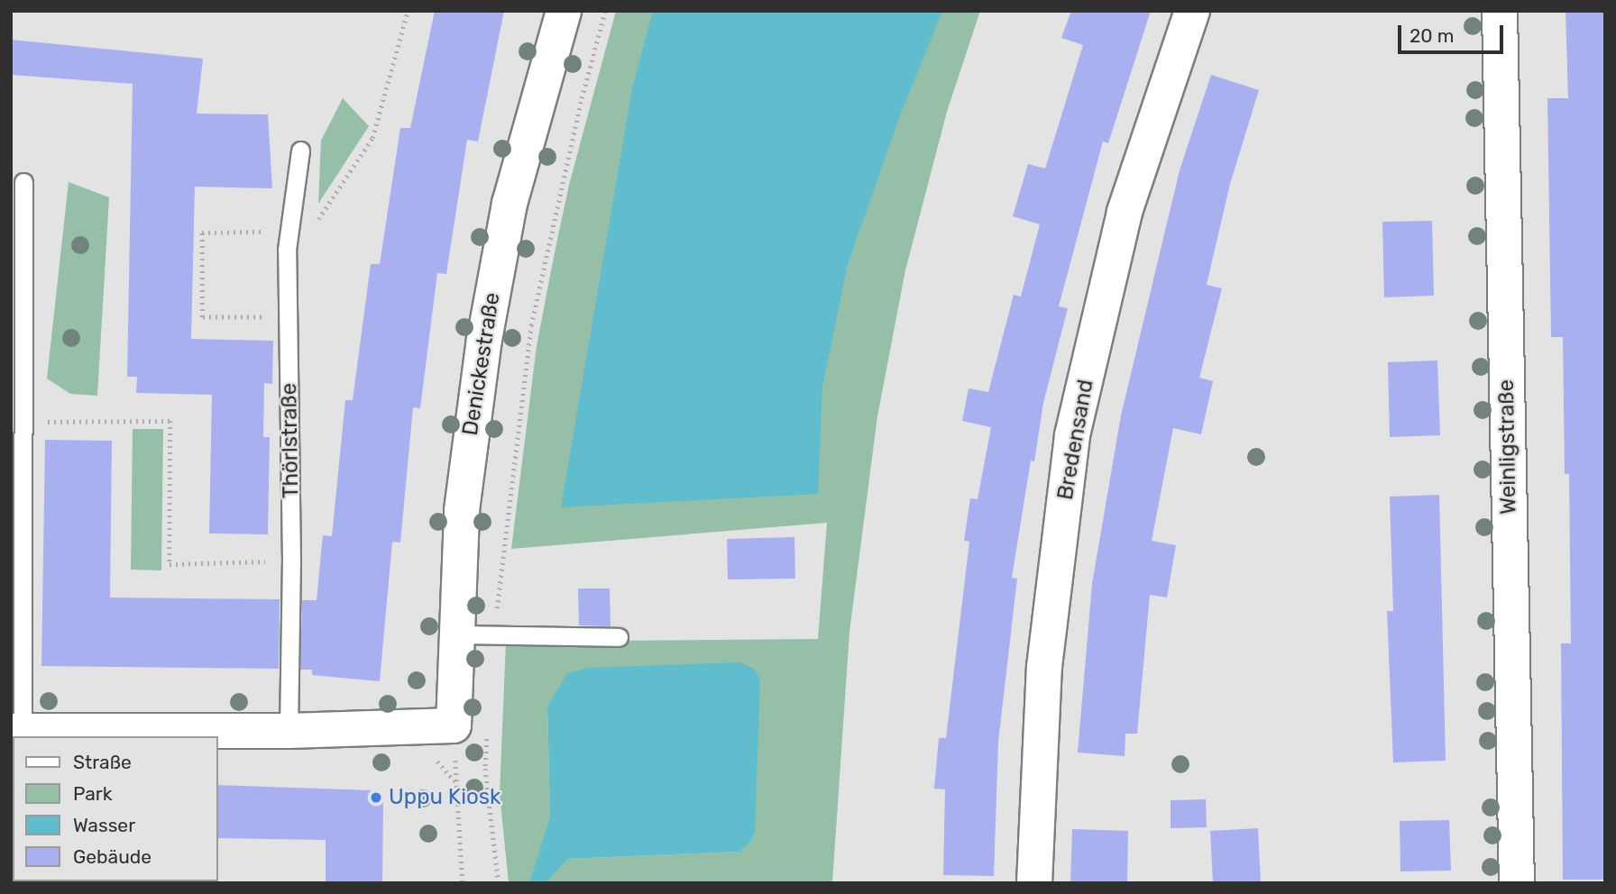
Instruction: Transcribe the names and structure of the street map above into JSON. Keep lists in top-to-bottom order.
{
  "streets": {
    "street": ["Denickestraße", "Bredensand", "Weinligstraße"],
    "lane": ["Thörlstraße"]
  },
  "places": ["Uppu Kiosk"],
  "legend": [
    "Straße",
    "Park",
    "Wasser",
    "Gebäude"
  ],
  "scale_bar": "20 m"
}
